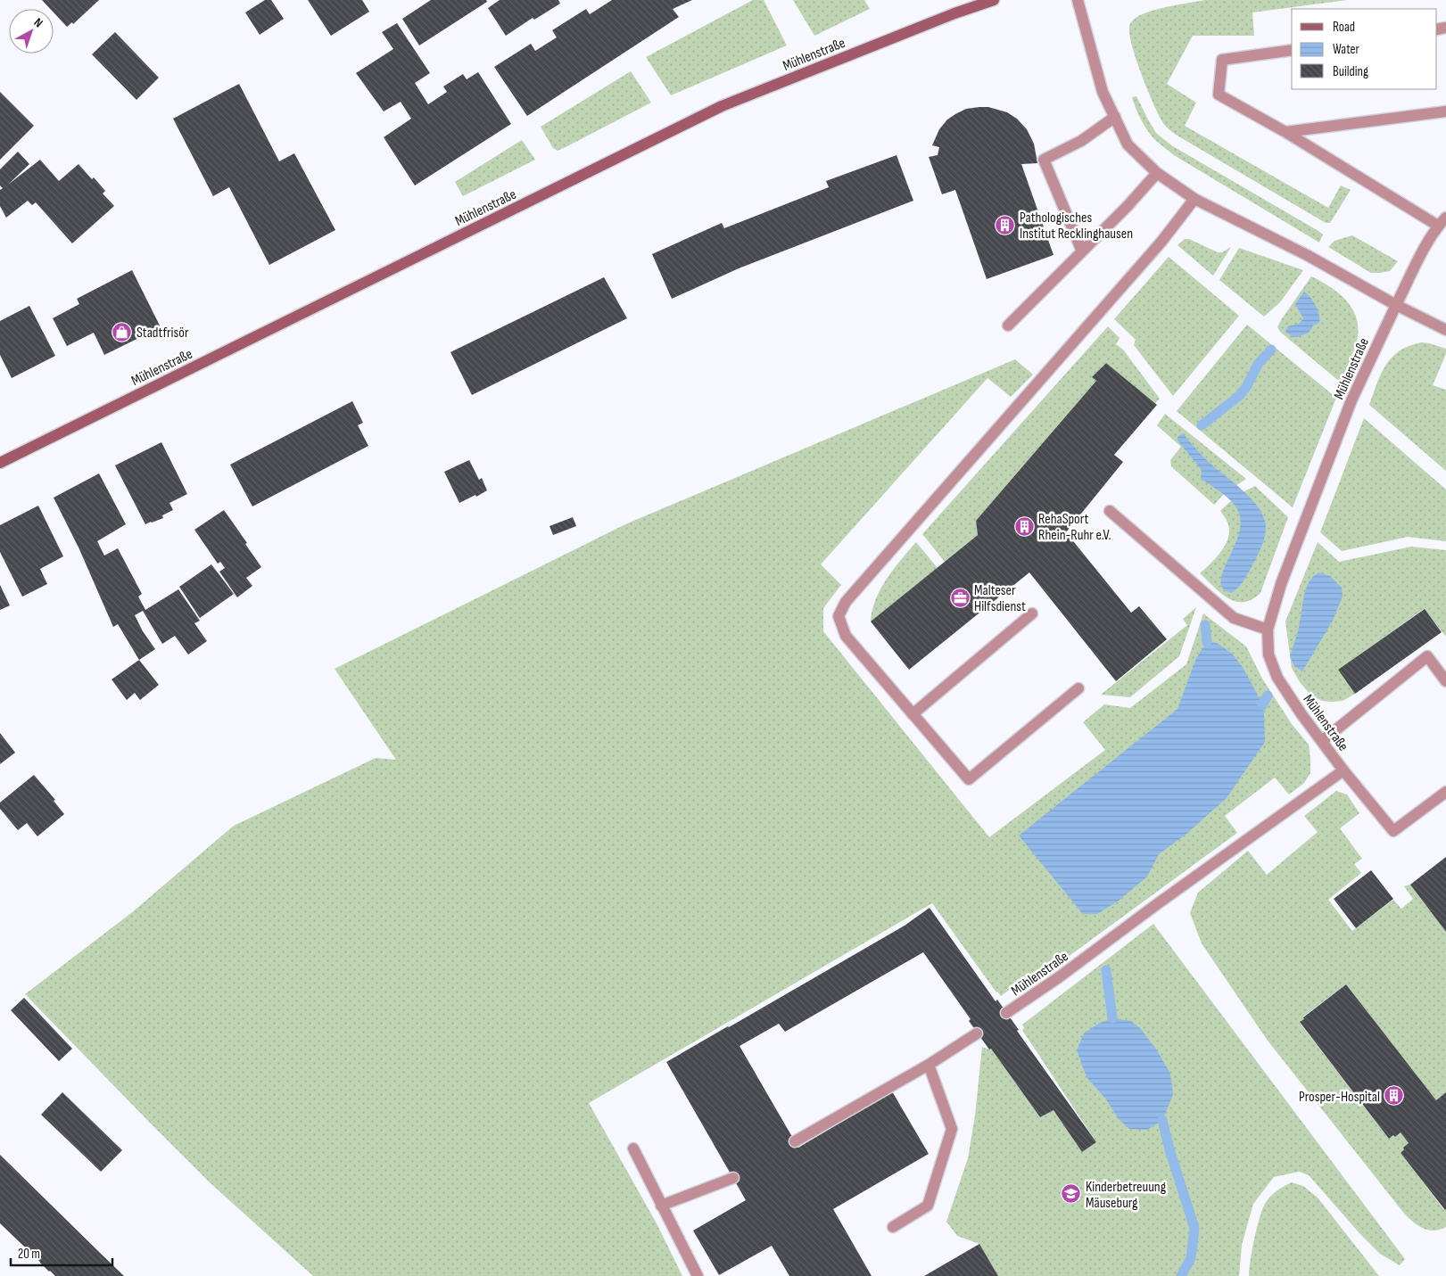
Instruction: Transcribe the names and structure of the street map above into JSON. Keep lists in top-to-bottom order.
{
  "streets": {
    "main road": ["Mühlenstraße"]
  },
  "places": {
    "building": ["Pathologisches Institut Recklinghausen", "RehaSport Rhein-Ruhr e.V.", "Prosper-Hospital"],
    "shop": ["Stadtfrisör"],
    "office": ["Malteser Hilfsdienst"],
    "school or university": ["Kinderbetreuung Mäuseburg"]
  },
  "legend": ["Road", "Water", "Building"],
  "scale_bar": "20 m",
  "north": "top right"
}
